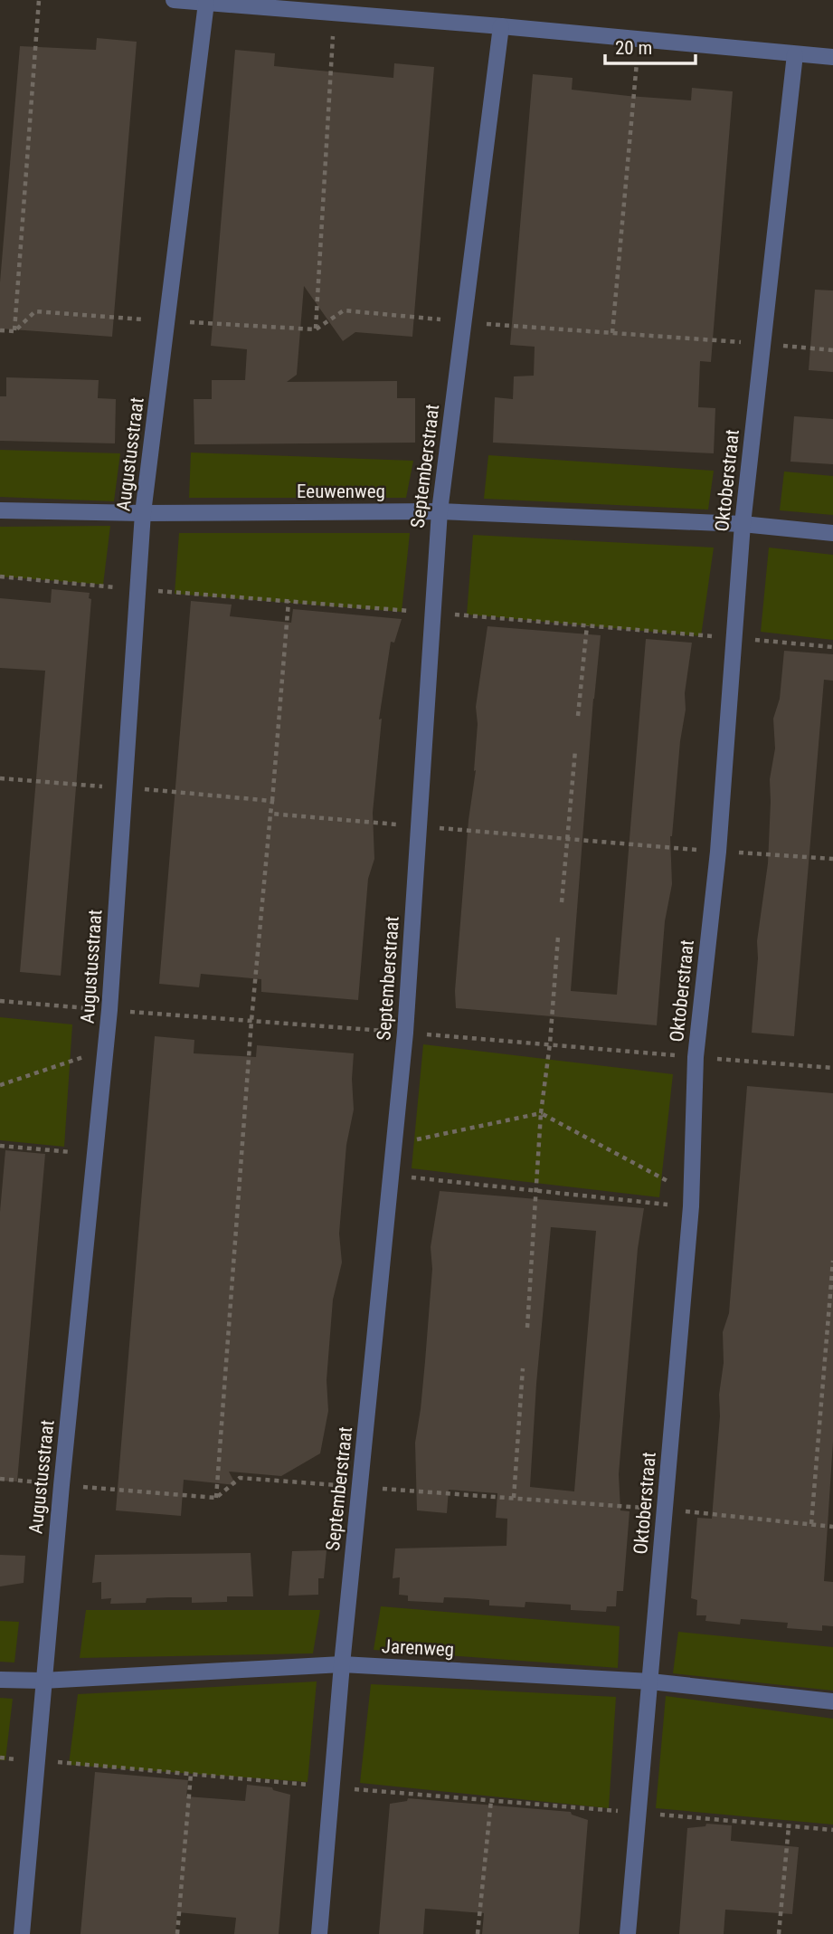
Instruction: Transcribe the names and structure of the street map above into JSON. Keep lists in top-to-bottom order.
{
  "streets": {
    "street": [
      "Augustusstraat",
      "Septemberstraat",
      "Oktoberstraat",
      "Eeuwenweg",
      "Jarenweg"
    ]
  },
  "crossings": [
    ["Augustusstraat", "Eeuwenweg"],
    ["Augustusstraat", "Jarenweg"],
    ["Septemberstraat", "Eeuwenweg"],
    ["Septemberstraat", "Jarenweg"],
    ["Oktoberstraat", "Eeuwenweg"],
    ["Oktoberstraat", "Jarenweg"]
  ],
  "scale_bar": "20 m"
}
